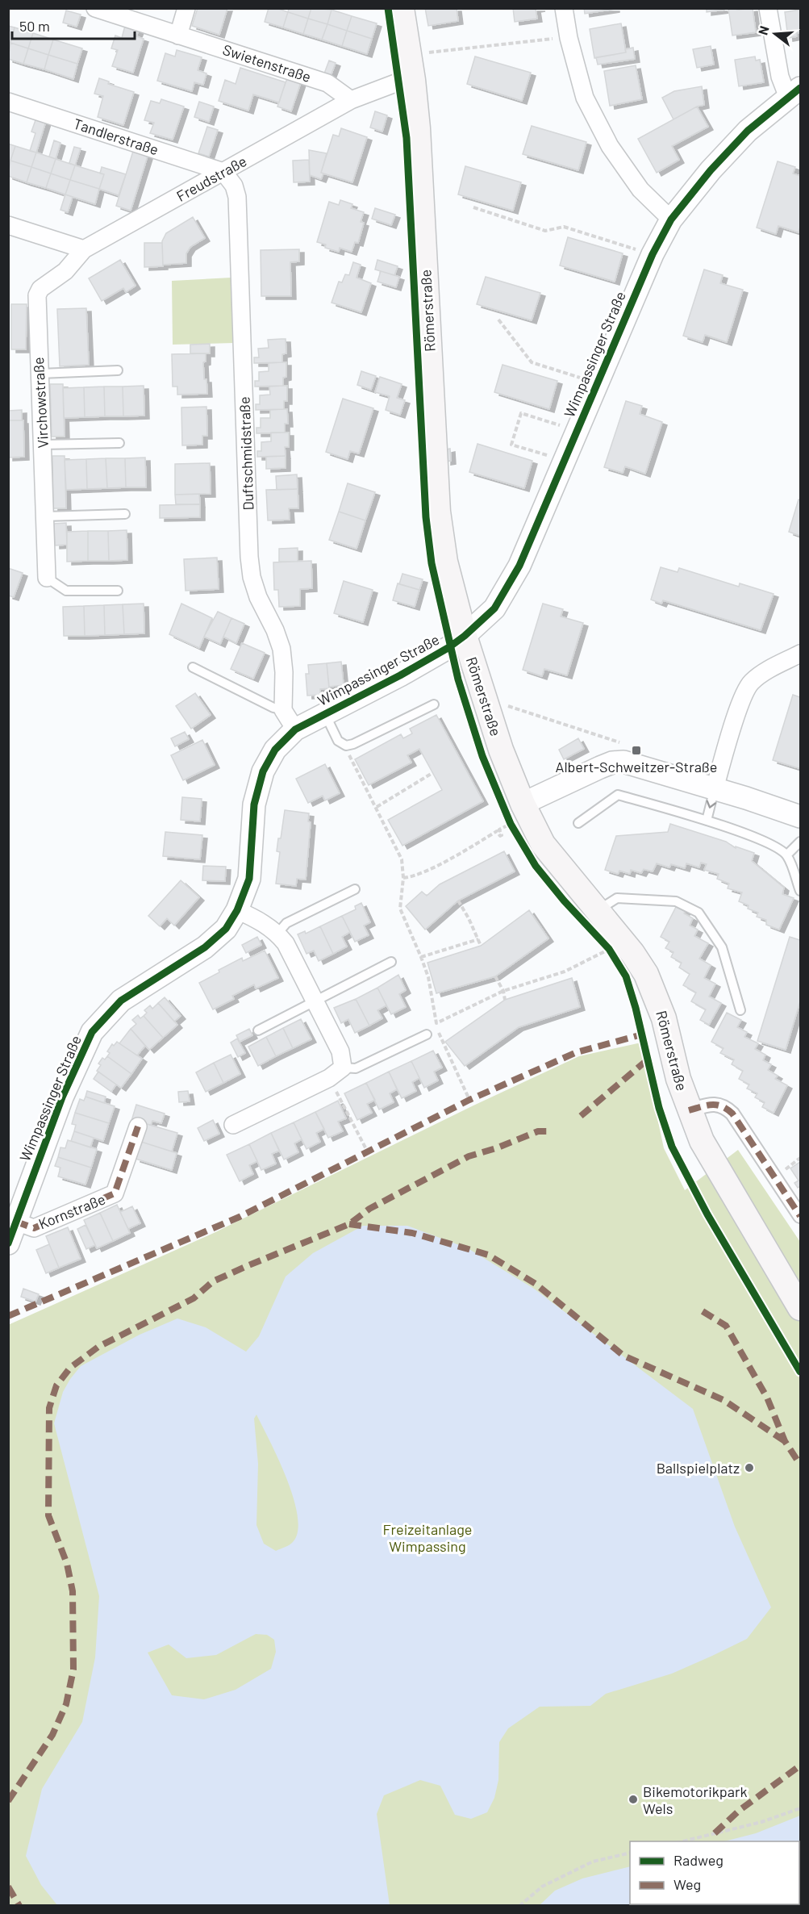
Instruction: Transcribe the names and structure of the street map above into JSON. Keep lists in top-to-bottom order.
{
  "streets": {
    "main road": ["Römerstraße"],
    "street": [
      "Swietenstraße",
      "Tandlerstraße",
      "Freudstraße",
      "Wimpassinger Straße",
      "Virchowstraße",
      "Duftschmidstraße",
      "Kornstraße"
    ]
  },
  "crossings": [
    ["Swietenstraße", "Freudstraße"],
    ["Tandlerstraße", "Freudstraße"],
    ["Tandlerstraße", "Duftschmidstraße"],
    ["Freudstraße", "Römerstraße"],
    ["Freudstraße", "Virchowstraße"],
    ["Freudstraße", "Duftschmidstraße"],
    ["Römerstraße", "Wimpassinger Straße"],
    ["Wimpassinger Straße", "Kornstraße"]
  ],
  "parks": ["Freizeitanlage Wimpassing"],
  "places": {
    "transit": ["Albert-Schweitzer-Straße"],
    "other": ["Ballspielplatz", "Bikemotorikpark Wels"]
  },
  "legend": ["Radweg", "Weg"],
  "scale_bar": "50 m",
  "north": "left"
}
